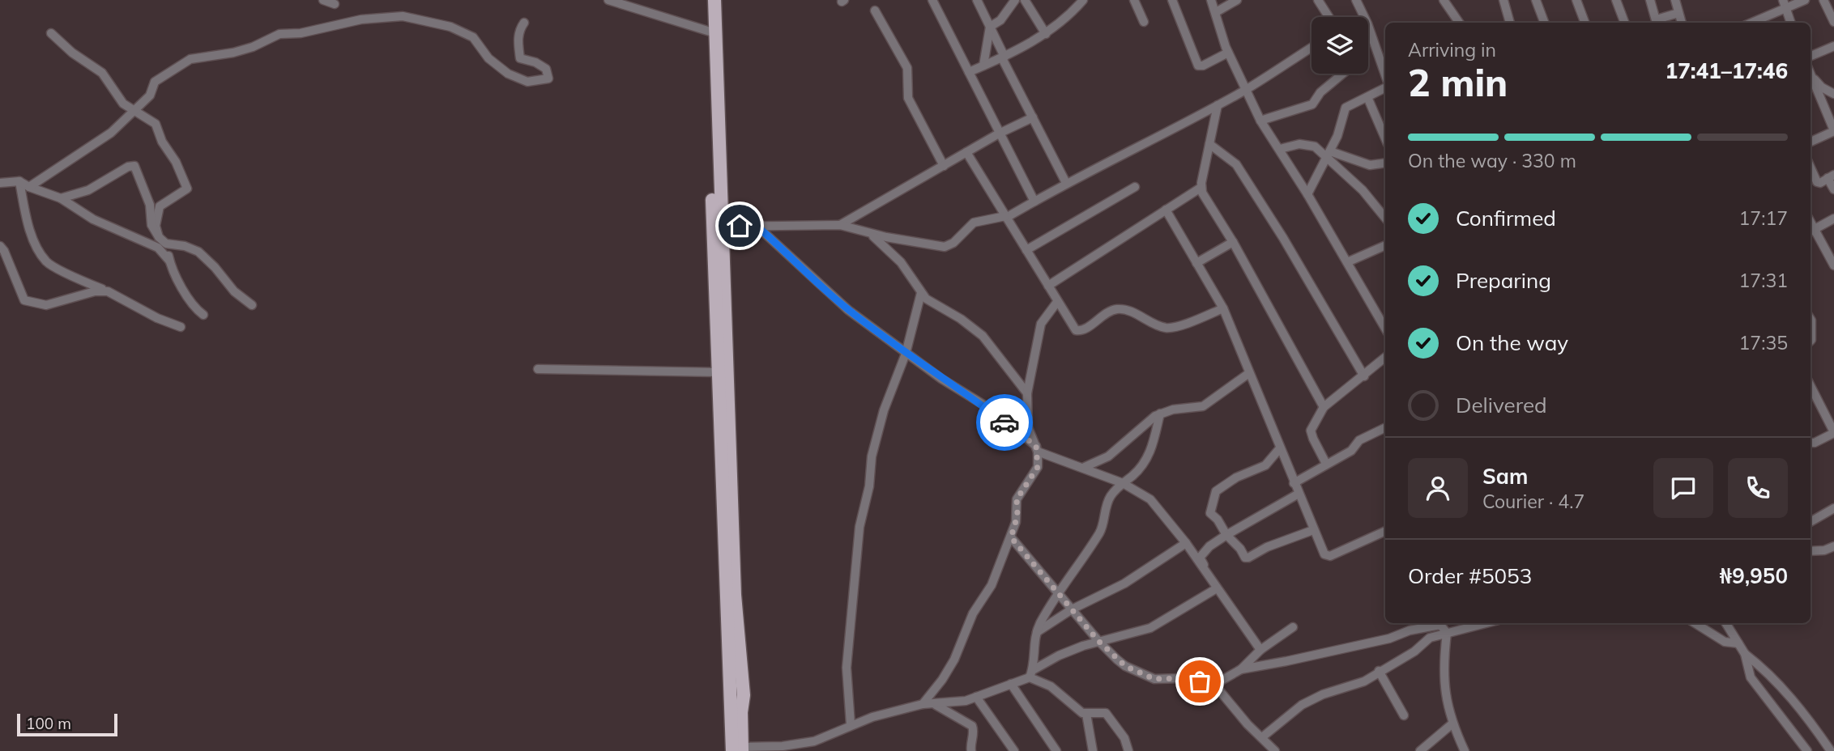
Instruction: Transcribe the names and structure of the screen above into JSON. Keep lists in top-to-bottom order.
{
  "scale_bar": "100 m",
  "page": {
    "heading": ["2 min", "Arriving in", "17:41–17:46"],
    "panel": [
      "Sam",
      "Courier · 4.7",
      "Order #5053",
      "₦9,950"
    ],
    "bar": "On the way · 330 m",
    "list": [
      ["Confirmed", "17:17"],
      ["Preparing", "17:31"],
      ["On the way", "17:35"],
      "Delivered"
    ],
    "scale": "100 m"
  }
}
